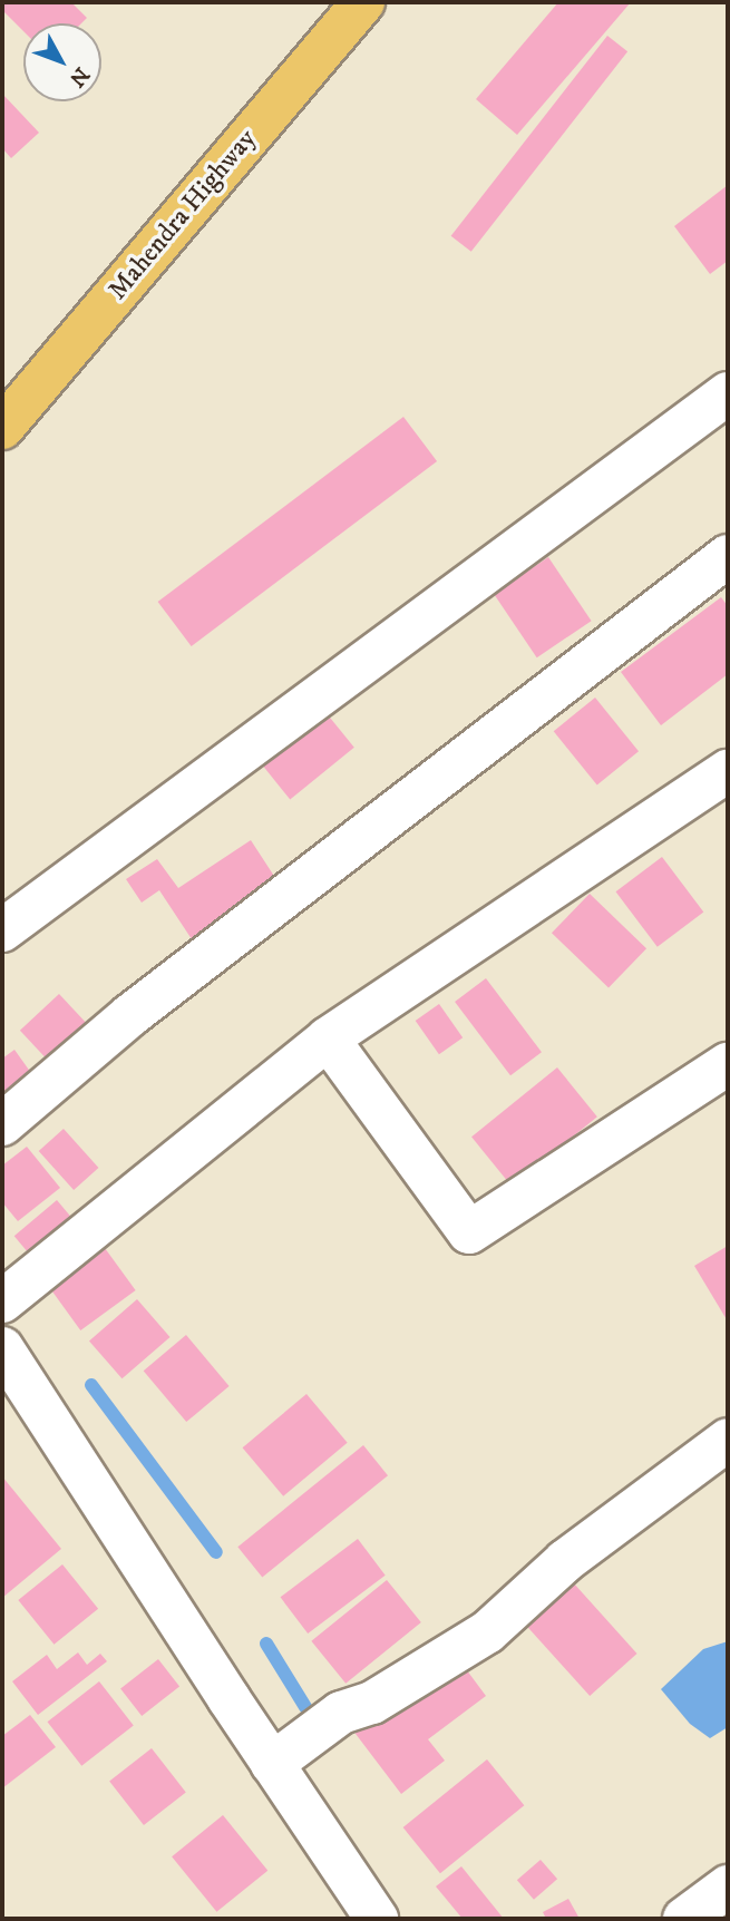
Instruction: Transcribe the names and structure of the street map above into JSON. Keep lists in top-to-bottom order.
{
  "streets": {
    "highway": ["Mahendra Highway"]
  },
  "north": "bottom right"
}
